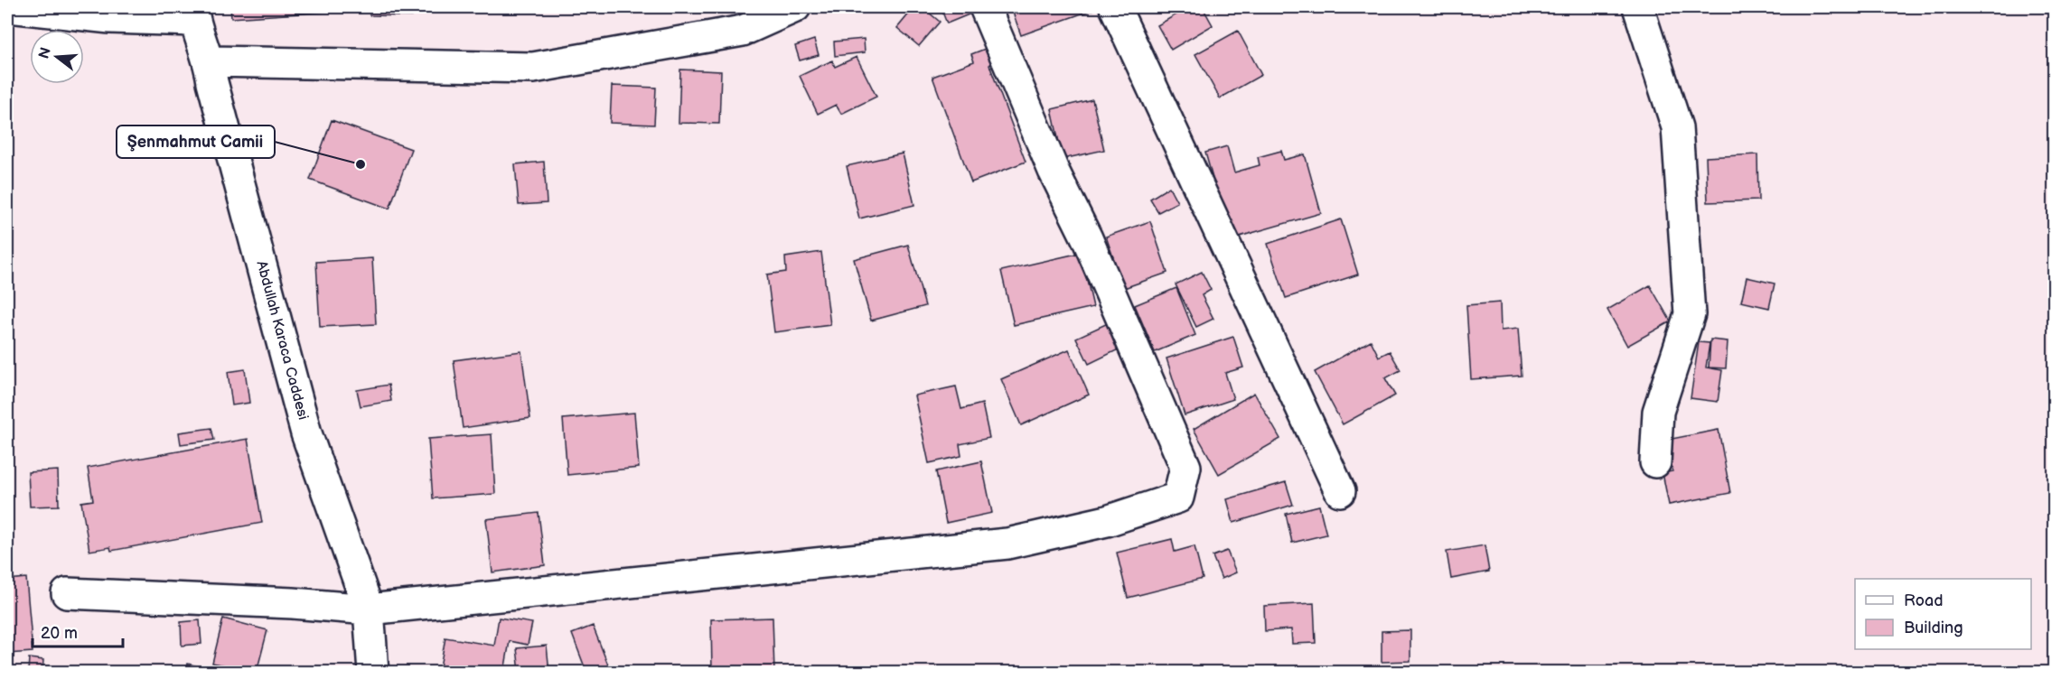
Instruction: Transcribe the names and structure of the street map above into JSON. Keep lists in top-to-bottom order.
{
  "streets": {
    "street": ["Abdullah Karaca Caddesi"]
  },
  "places": ["Şenmahmut Camii"],
  "legend": ["Road", "Building"],
  "scale_bar": "20 m",
  "north": "left"
}
